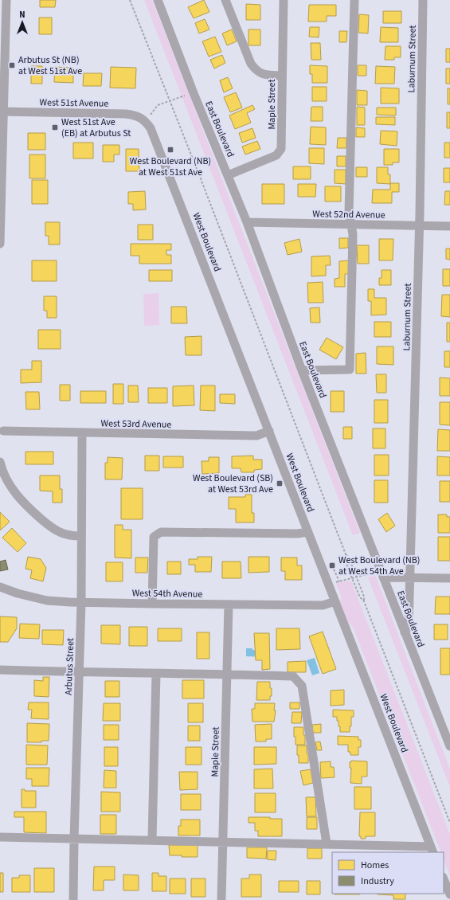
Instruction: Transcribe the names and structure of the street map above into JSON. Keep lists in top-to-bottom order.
{
  "streets": {
    "street": [
      "Laburnum Street",
      "West 51st Avenue",
      "Maple Street",
      "East Boulevard",
      "West 52nd Avenue",
      "West Boulevard",
      "West 53rd Avenue",
      "West 54th Avenue",
      "Arbutus Street"
    ]
  },
  "crossings": [
    ["Laburnum Street", "East Boulevard"],
    ["Laburnum Street", "West 52nd Avenue"],
    ["West 51st Avenue", "West Boulevard"],
    ["Maple Street", "East Boulevard"],
    ["Maple Street", "West 54th Avenue"],
    ["East Boulevard", "West 52nd Avenue"],
    ["West Boulevard", "West 53rd Avenue"],
    ["West Boulevard", "West 54th Avenue"],
    ["West 53rd Avenue", "Arbutus Street"],
    ["West 54th Avenue", "Arbutus Street"]
  ],
  "places": {
    "transit": [
      "Arbutus St (NB) at West 51st Ave",
      "West 51st Ave (EB) at Arbutus St",
      "West Boulevard (NB) at West 51st Ave",
      "West Boulevard (SB) at West 53rd Ave",
      "West Boulevard (NB) at West 54th Ave"
    ]
  },
  "legend": ["Homes", "Industry"],
  "north": "top"
}
